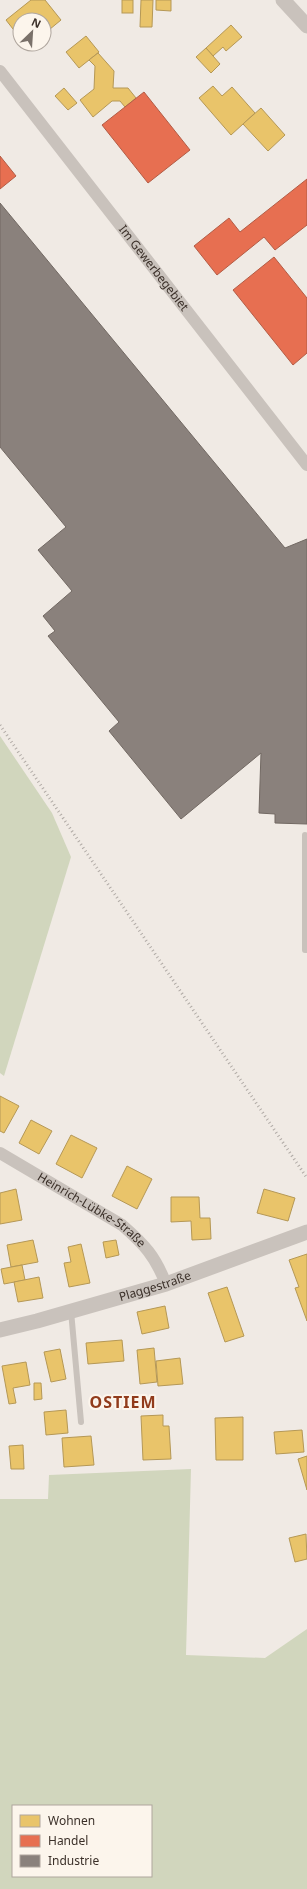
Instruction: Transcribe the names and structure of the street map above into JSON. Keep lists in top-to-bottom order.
{
  "streets": {
    "street": ["Im Gewerbegebiet", "Heinrich-Lübke-Straße", "Plaggestraße"]
  },
  "crossings": [
    ["Heinrich-Lübke-Straße", "Plaggestraße"]
  ],
  "districts": ["OSTIEM"],
  "legend": ["Wohnen", "Handel", "Industrie"],
  "north": "top right"
}
